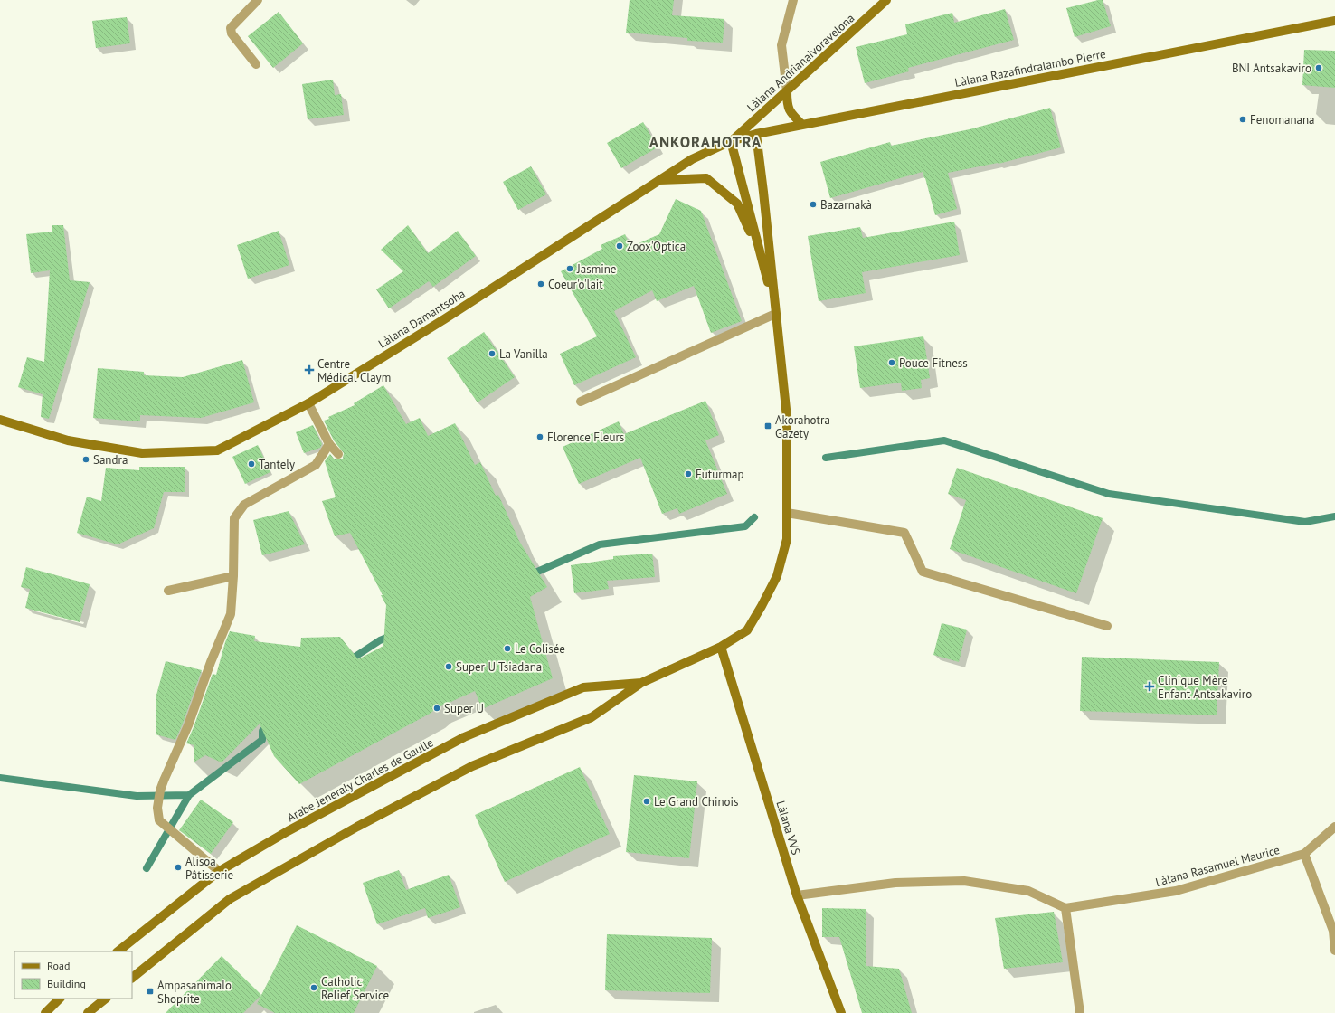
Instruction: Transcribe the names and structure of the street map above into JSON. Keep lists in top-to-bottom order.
{
  "streets": {
    "main road": [
      "Làlana Andrianaivoravelona",
      "Làlana Razafindralambo Pierre",
      "Làlana Damantsoha",
      "Arabe Jeneraly Charles de Gaulle",
      "Làlana VVS"
    ],
    "street": ["Làlana Rasamuel Maurice"]
  },
  "crossings": [
    ["Làlana Andrianaivoravelona", "Làlana Razafindralambo Pierre"],
    ["Làlana Andrianaivoravelona", "Làlana Damantsoha"],
    ["Làlana Andrianaivoravelona", "Arabe Jeneraly Charles de Gaulle"],
    ["Làlana Razafindralambo Pierre", "Làlana Damantsoha"],
    ["Làlana Razafindralambo Pierre", "Arabe Jeneraly Charles de Gaulle"],
    ["Làlana Damantsoha", "Arabe Jeneraly Charles de Gaulle"],
    ["Arabe Jeneraly Charles de Gaulle", "Làlana VVS"]
  ],
  "districts": ["ANKORAHOTRA"],
  "places": {
    "other": [
      "BNI Antsakaviro",
      "Fenomanana",
      "Bazarnakà",
      "Zoox'Optica",
      "Jasmine",
      "Coeur'o'lait",
      "La Vanilla",
      "Pouce Fitness",
      "Florence Fleurs",
      "Sandra",
      "Tantely",
      "Futurmap",
      "Le Colisée",
      "Super U Tsiadana",
      "Super U",
      "Le Grand Chinois",
      "Alisoa Pâtisserie",
      "Catholic Relief Service"
    ],
    "health": ["Centre Médical Claym", "Clinique Mère Enfant Antsakaviro"],
    "transit": ["Akorahotra Gazety", "Ampasanimalo Shoprite"]
  },
  "legend": ["Road", "Building"]
}
